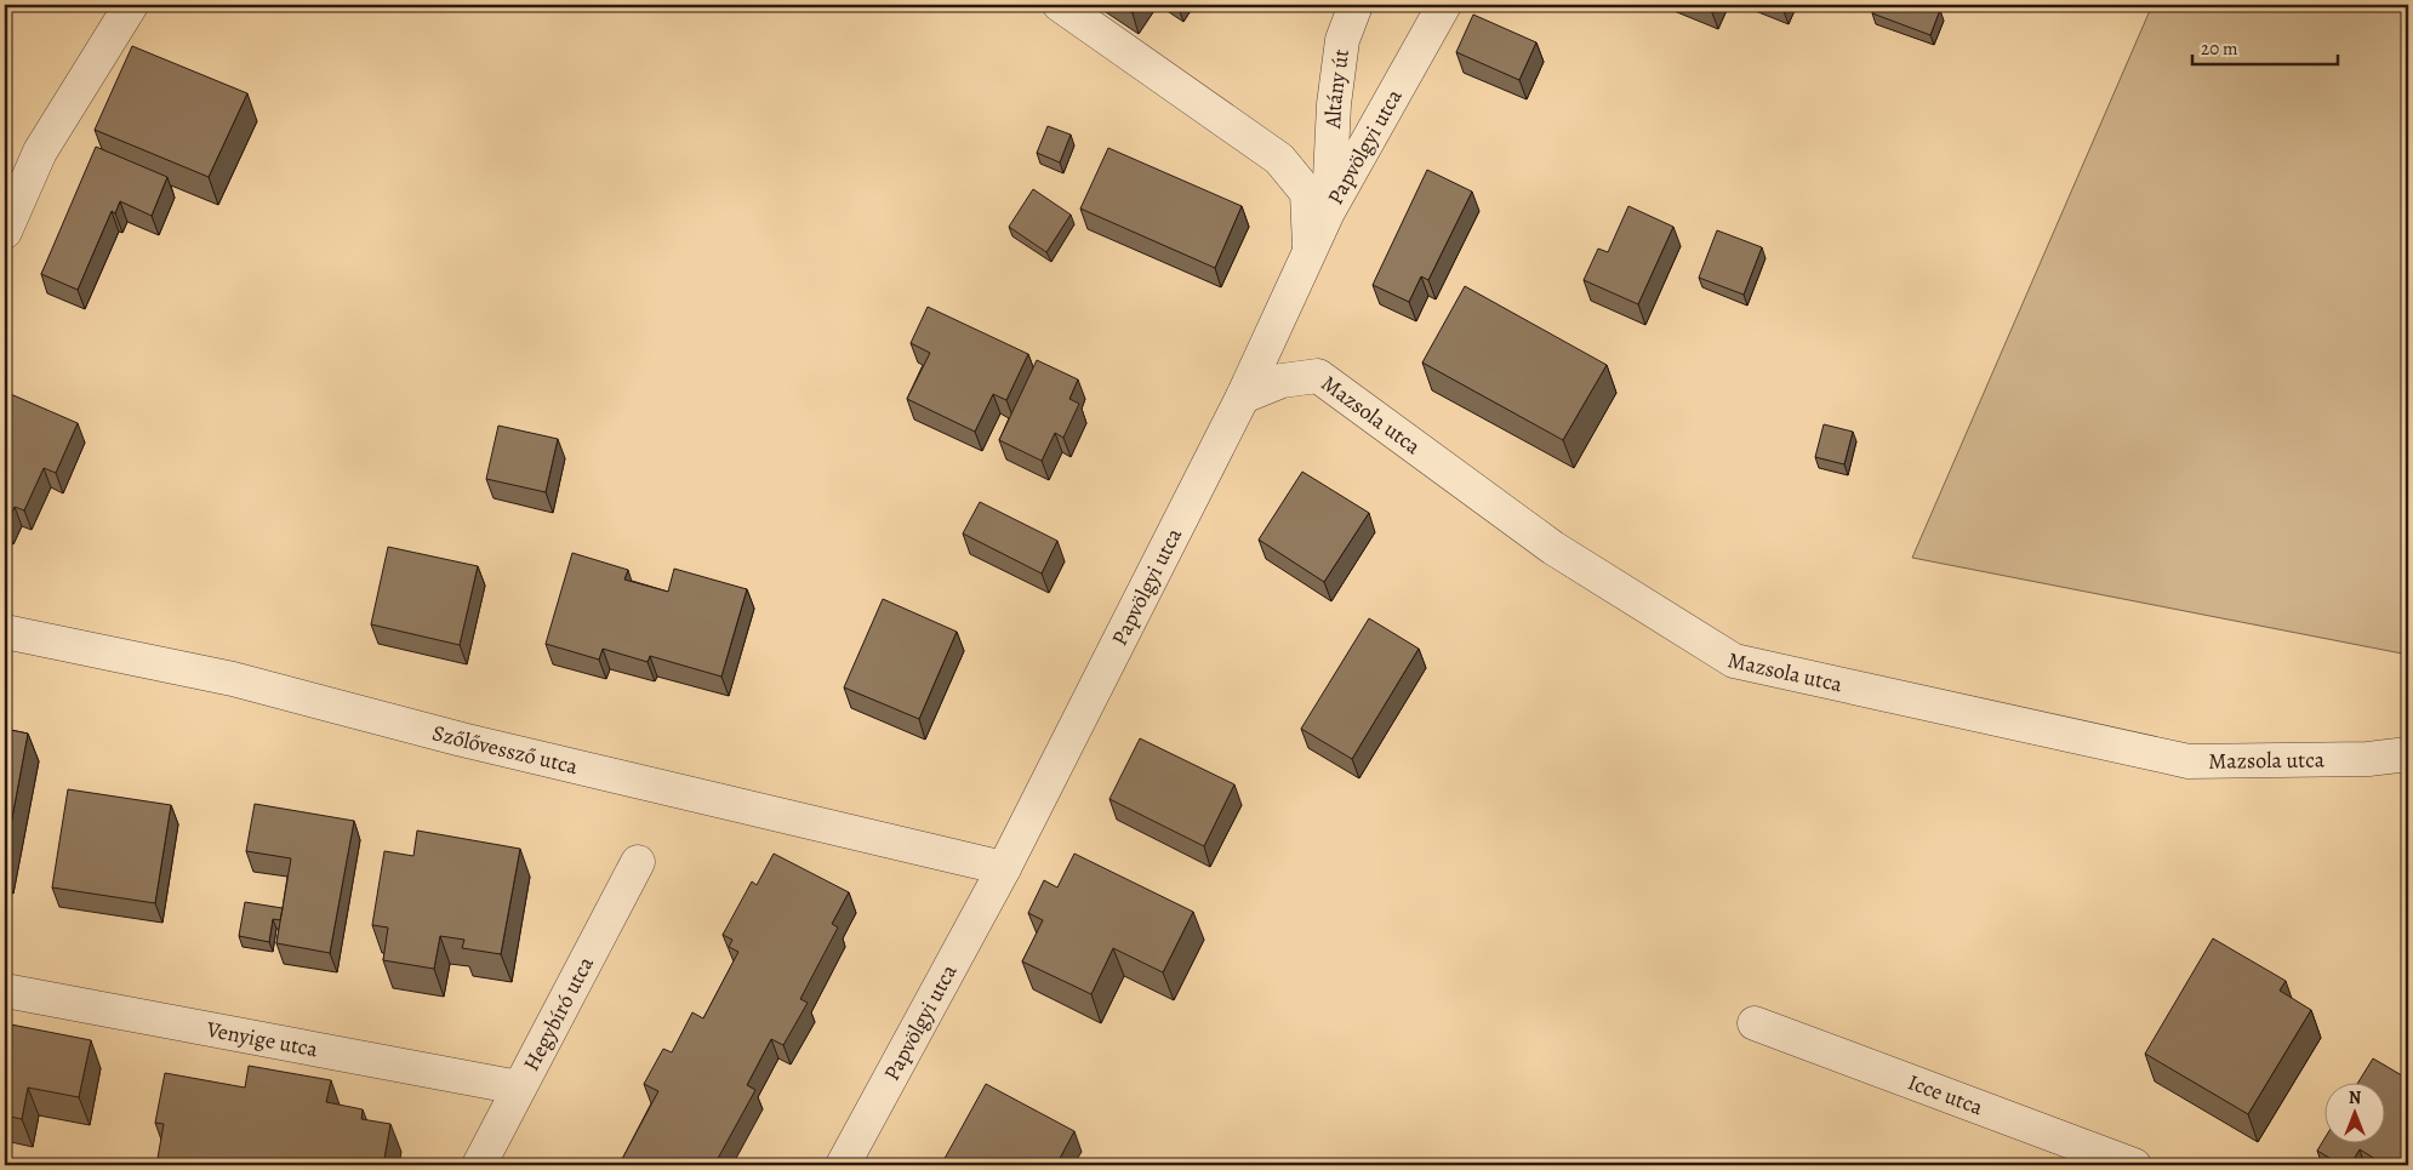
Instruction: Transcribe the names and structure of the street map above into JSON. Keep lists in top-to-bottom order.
{
  "streets": {
    "street": [
      "Altány út",
      "Papvölgyi utca",
      "Mazsola utca",
      "Szőlővessző utca",
      "Hegybíró utca",
      "Venyige utca",
      "Icce utca"
    ]
  },
  "crossings": [
    ["Altány út", "Papvölgyi utca"],
    ["Papvölgyi utca", "Mazsola utca"],
    ["Papvölgyi utca", "Szőlővessző utca"],
    ["Hegybíró utca", "Venyige utca"]
  ],
  "scale_bar": "20 m",
  "north": "top"
}
